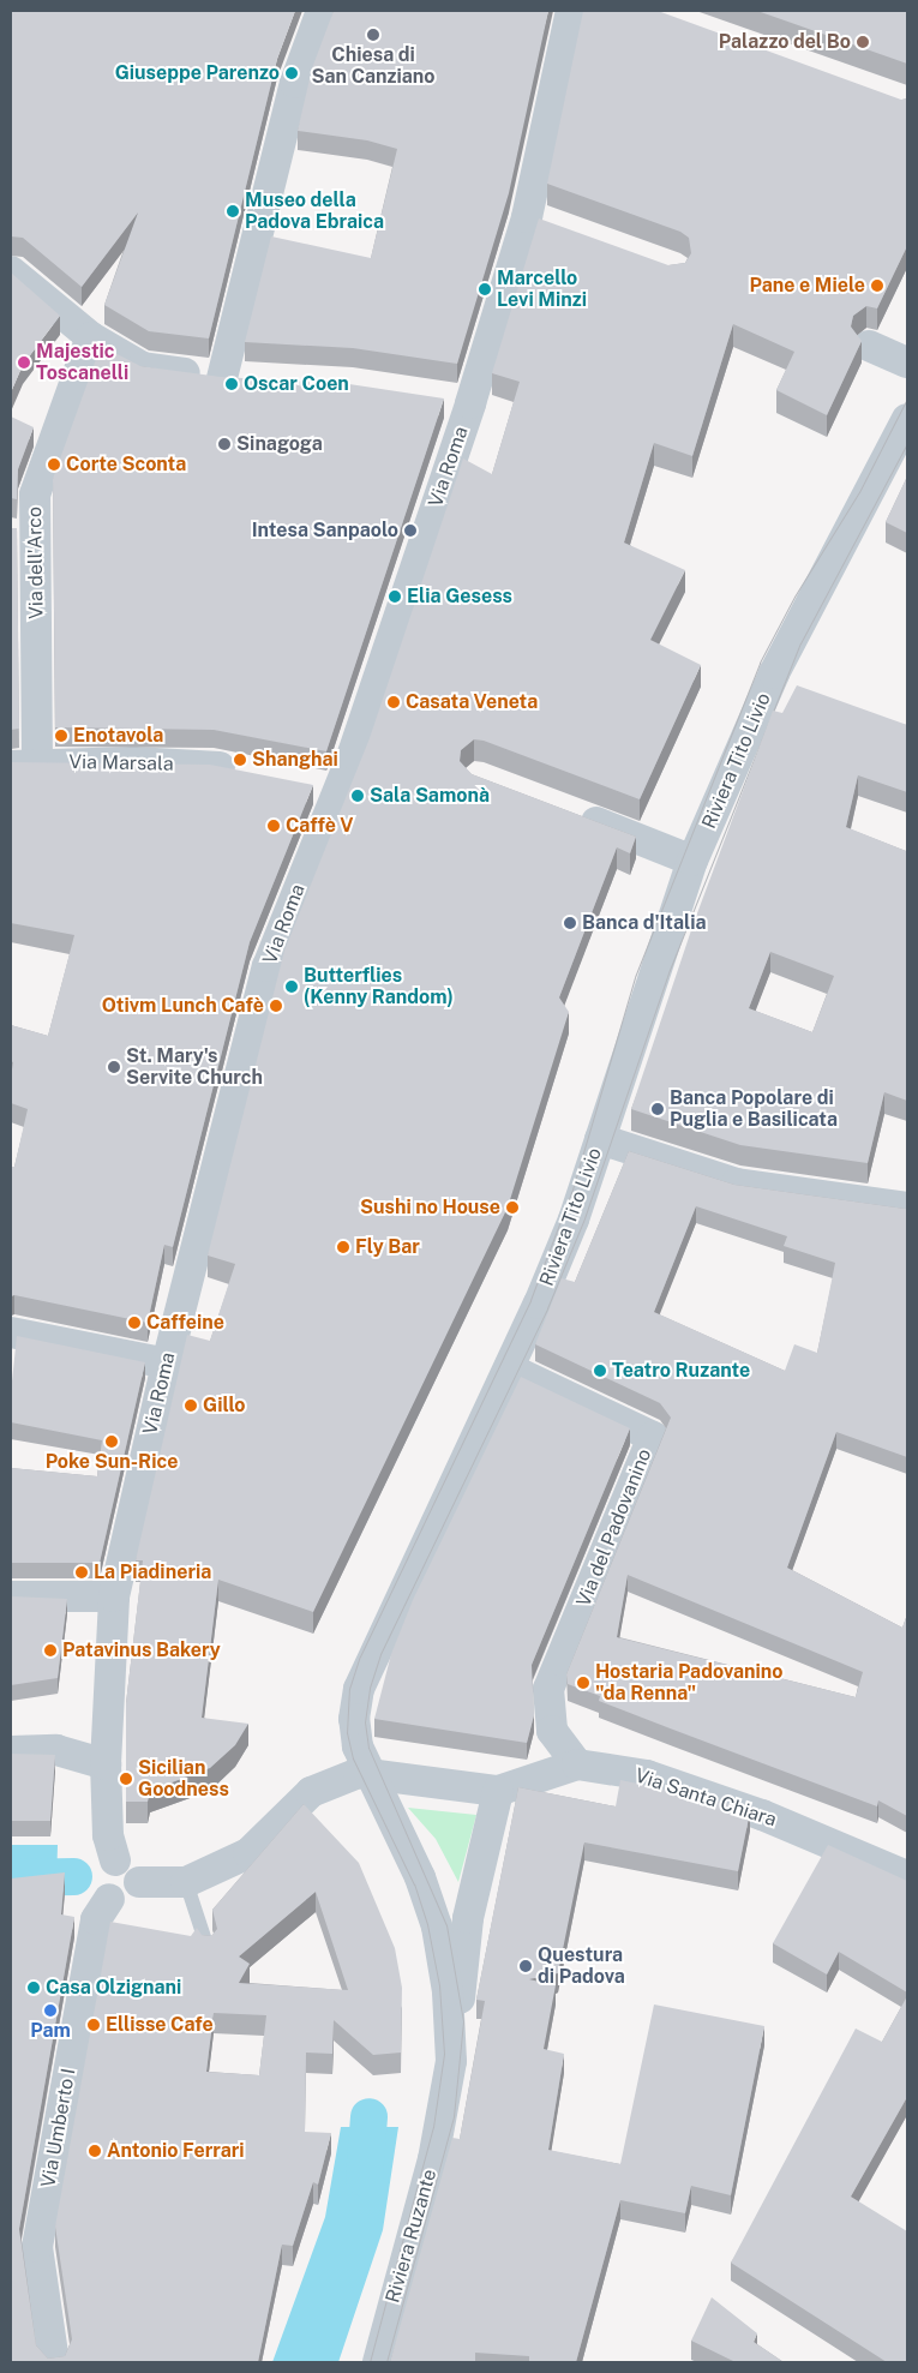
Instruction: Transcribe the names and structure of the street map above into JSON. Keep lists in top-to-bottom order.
{
  "streets": {
    "street": [
      "Via Roma",
      "Via dell'Arco",
      "Riviera Tito Livio",
      "Via Marsala",
      "Via del Padovanino",
      "Via Santa Chiara",
      "Via Umberto I",
      "Riviera Ruzante"
    ]
  },
  "crossings": [
    ["Via Roma", "Via Umberto I"],
    ["Via dell'Arco", "Via Marsala"],
    ["Riviera Tito Livio", "Via del Padovanino"],
    ["Riviera Tito Livio", "Riviera Ruzante"],
    ["Via del Padovanino", "Via Santa Chiara"]
  ],
  "places": [
    "Chiesa di San Canziano",
    "Palazzo del Bo",
    "Giuseppe Parenzo",
    "Museo della Padova Ebraica",
    "Pane e Miele",
    "Marcello Levi Minzi",
    "Majestic Toscanelli",
    "Oscar Coen",
    "Sinagoga",
    "Corte Sconta",
    "Intesa Sanpaolo",
    "Elia Gesess",
    "Casata Veneta",
    "Enotavola",
    "Shanghai",
    "Sala Samonà",
    "Caffè V",
    "Banca d'Italia",
    "Butterflies (Kenny Random)",
    "Otivm Lunch Cafè",
    "St. Mary's Servite Church",
    "Banca Popolare di Puglia e Basilicata",
    "Sushi no House",
    "Fly Bar",
    "Caffeine",
    "Teatro Ruzante",
    "Gillo",
    "Poke Sun-Rice",
    "La Piadineria",
    "Patavinus Bakery",
    "Hostaria Padovanino \"da Renna\"",
    "Sicilian Goodness",
    "Questura di Padova",
    "Casa Olzignani",
    "Pam",
    "Ellisse Cafe",
    "Antonio Ferrari"
  ]
}
